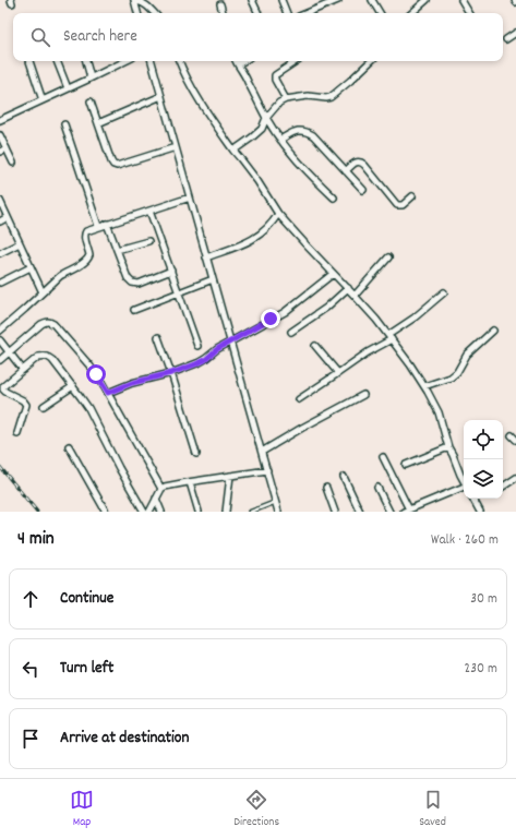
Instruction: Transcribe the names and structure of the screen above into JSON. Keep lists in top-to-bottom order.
{
  "page": {
    "search": "Search here",
    "heading": ["4 min", "Walk · 260 m"],
    "list": [
      ["Continue", "30 m"],
      ["Turn left", "230 m"],
      "Arrive at destination"
    ],
    "nav": ["Map", "Directions", "Saved"]
  }
}
